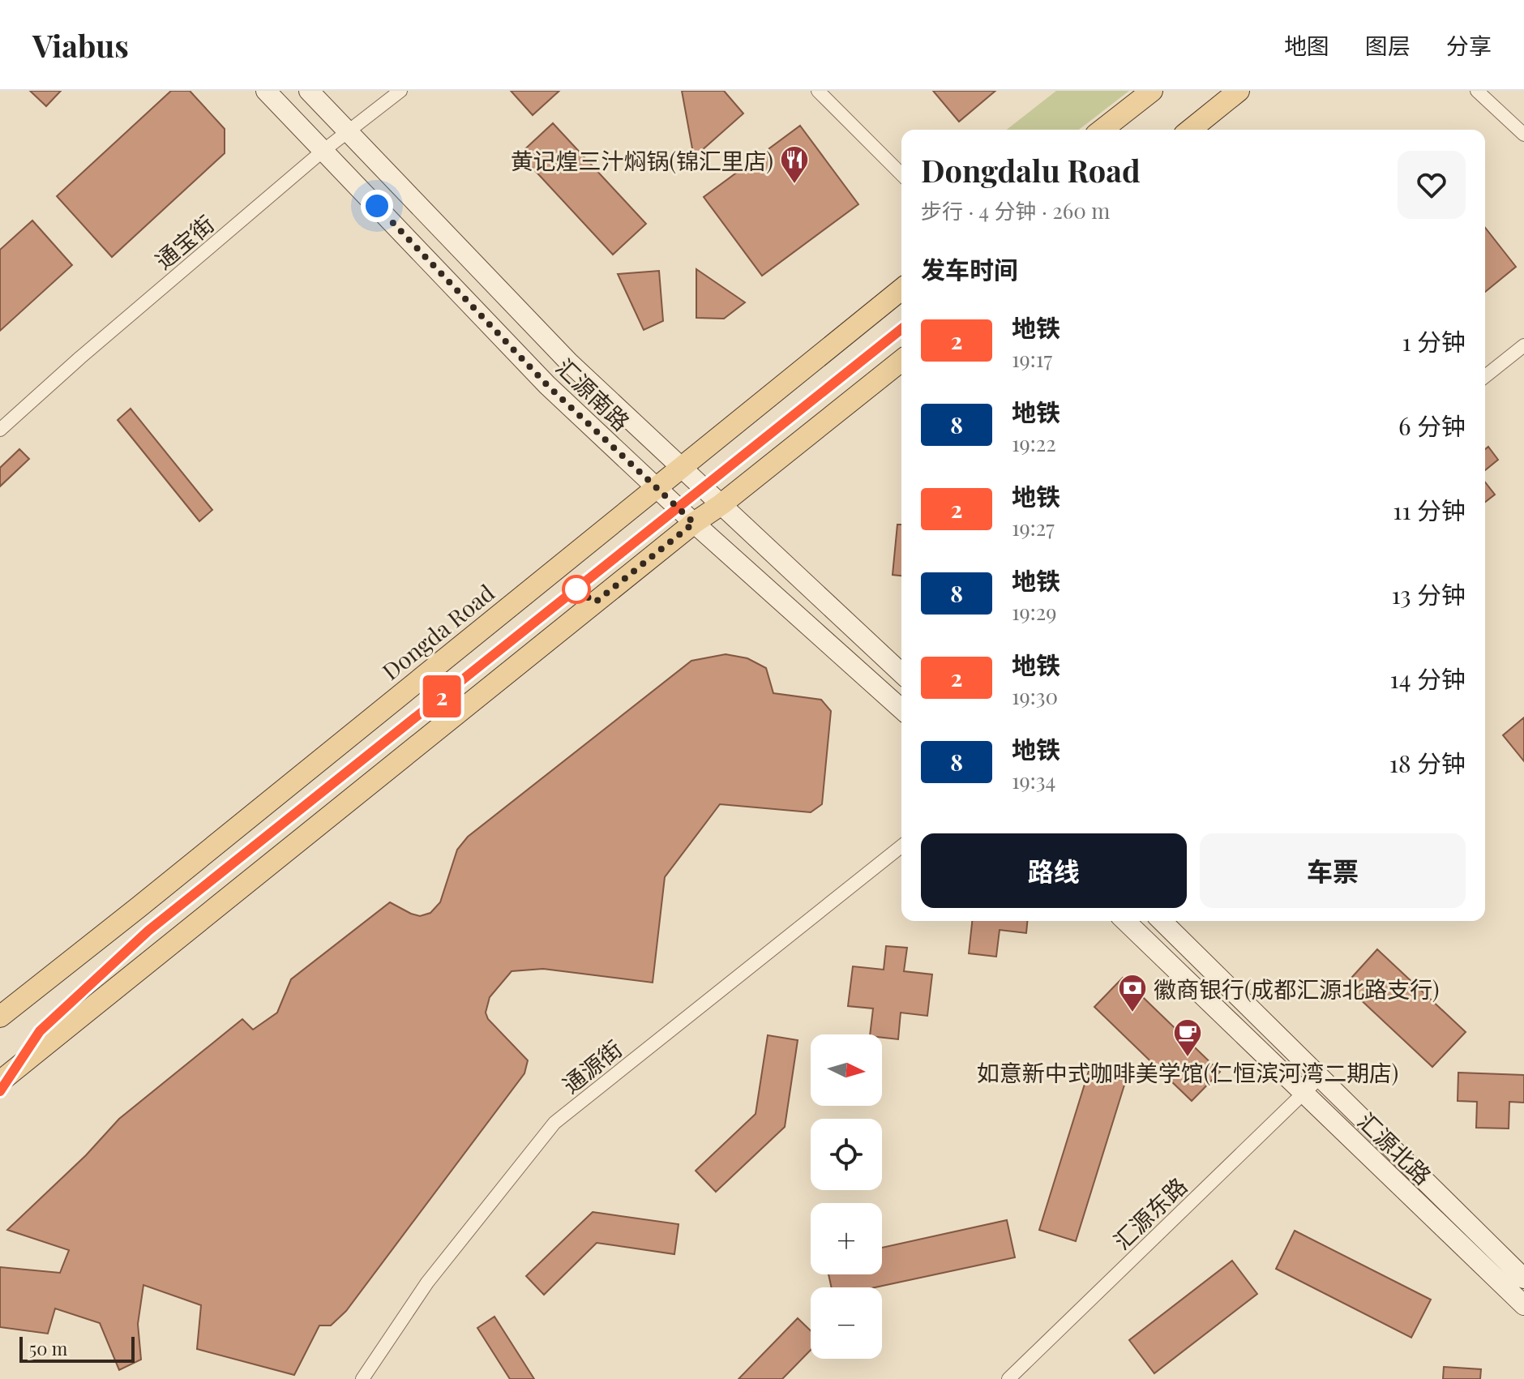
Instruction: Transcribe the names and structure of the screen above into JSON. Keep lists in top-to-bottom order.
{
  "streets": {
    "main road": ["Dongda Road"],
    "street": [
      "通宝街",
      "汇源南路",
      "通源街",
      "汇源北路",
      "汇源东路"
    ]
  },
  "crossings": [
    ["通宝街", "汇源南路"],
    ["汇源南路", "Dongda Road"],
    ["汇源北路", "汇源东路"]
  ],
  "places": {
    "restaurant": ["黄记煌三汁焖锅(锦汇里店)"],
    "bank": ["徽商银行(成都汇源北路支行)"],
    "cafe": ["如意新中式咖啡美学馆(仁恒滨河湾二期店)"]
  },
  "lines": ["metro line 2"],
  "scale_bar": "50 m",
  "north": "right",
  "page": {
    "header": "Viabus",
    "nav": ["地图", "图层", "分享"],
    "on_map": "2",
    "heading": [
      ["Dongdalu Road", "步行 · 4 分钟 · 260 m"],
      "发车时间"
    ],
    "list": [
      {
        "mark": "2",
        "name": "地铁",
        "note": "19:17",
        "value": "1 分钟"
      },
      {
        "mark": "8",
        "name": "地铁",
        "note": "19:22",
        "value": "6 分钟"
      },
      {
        "mark": "2",
        "name": "地铁",
        "note": "19:27",
        "value": "11 分钟"
      },
      {
        "mark": "8",
        "name": "地铁",
        "note": "19:29",
        "value": "13 分钟"
      },
      {
        "mark": "2",
        "name": "地铁",
        "note": "19:30",
        "value": "14 分钟"
      },
      {
        "mark": "8",
        "name": "地铁",
        "note": "19:34",
        "value": "18 分钟"
      }
    ],
    "buttons": ["路线", "车票"],
    "map_buttons": ["+", "−"],
    "scale": "50 m"
  }
}
